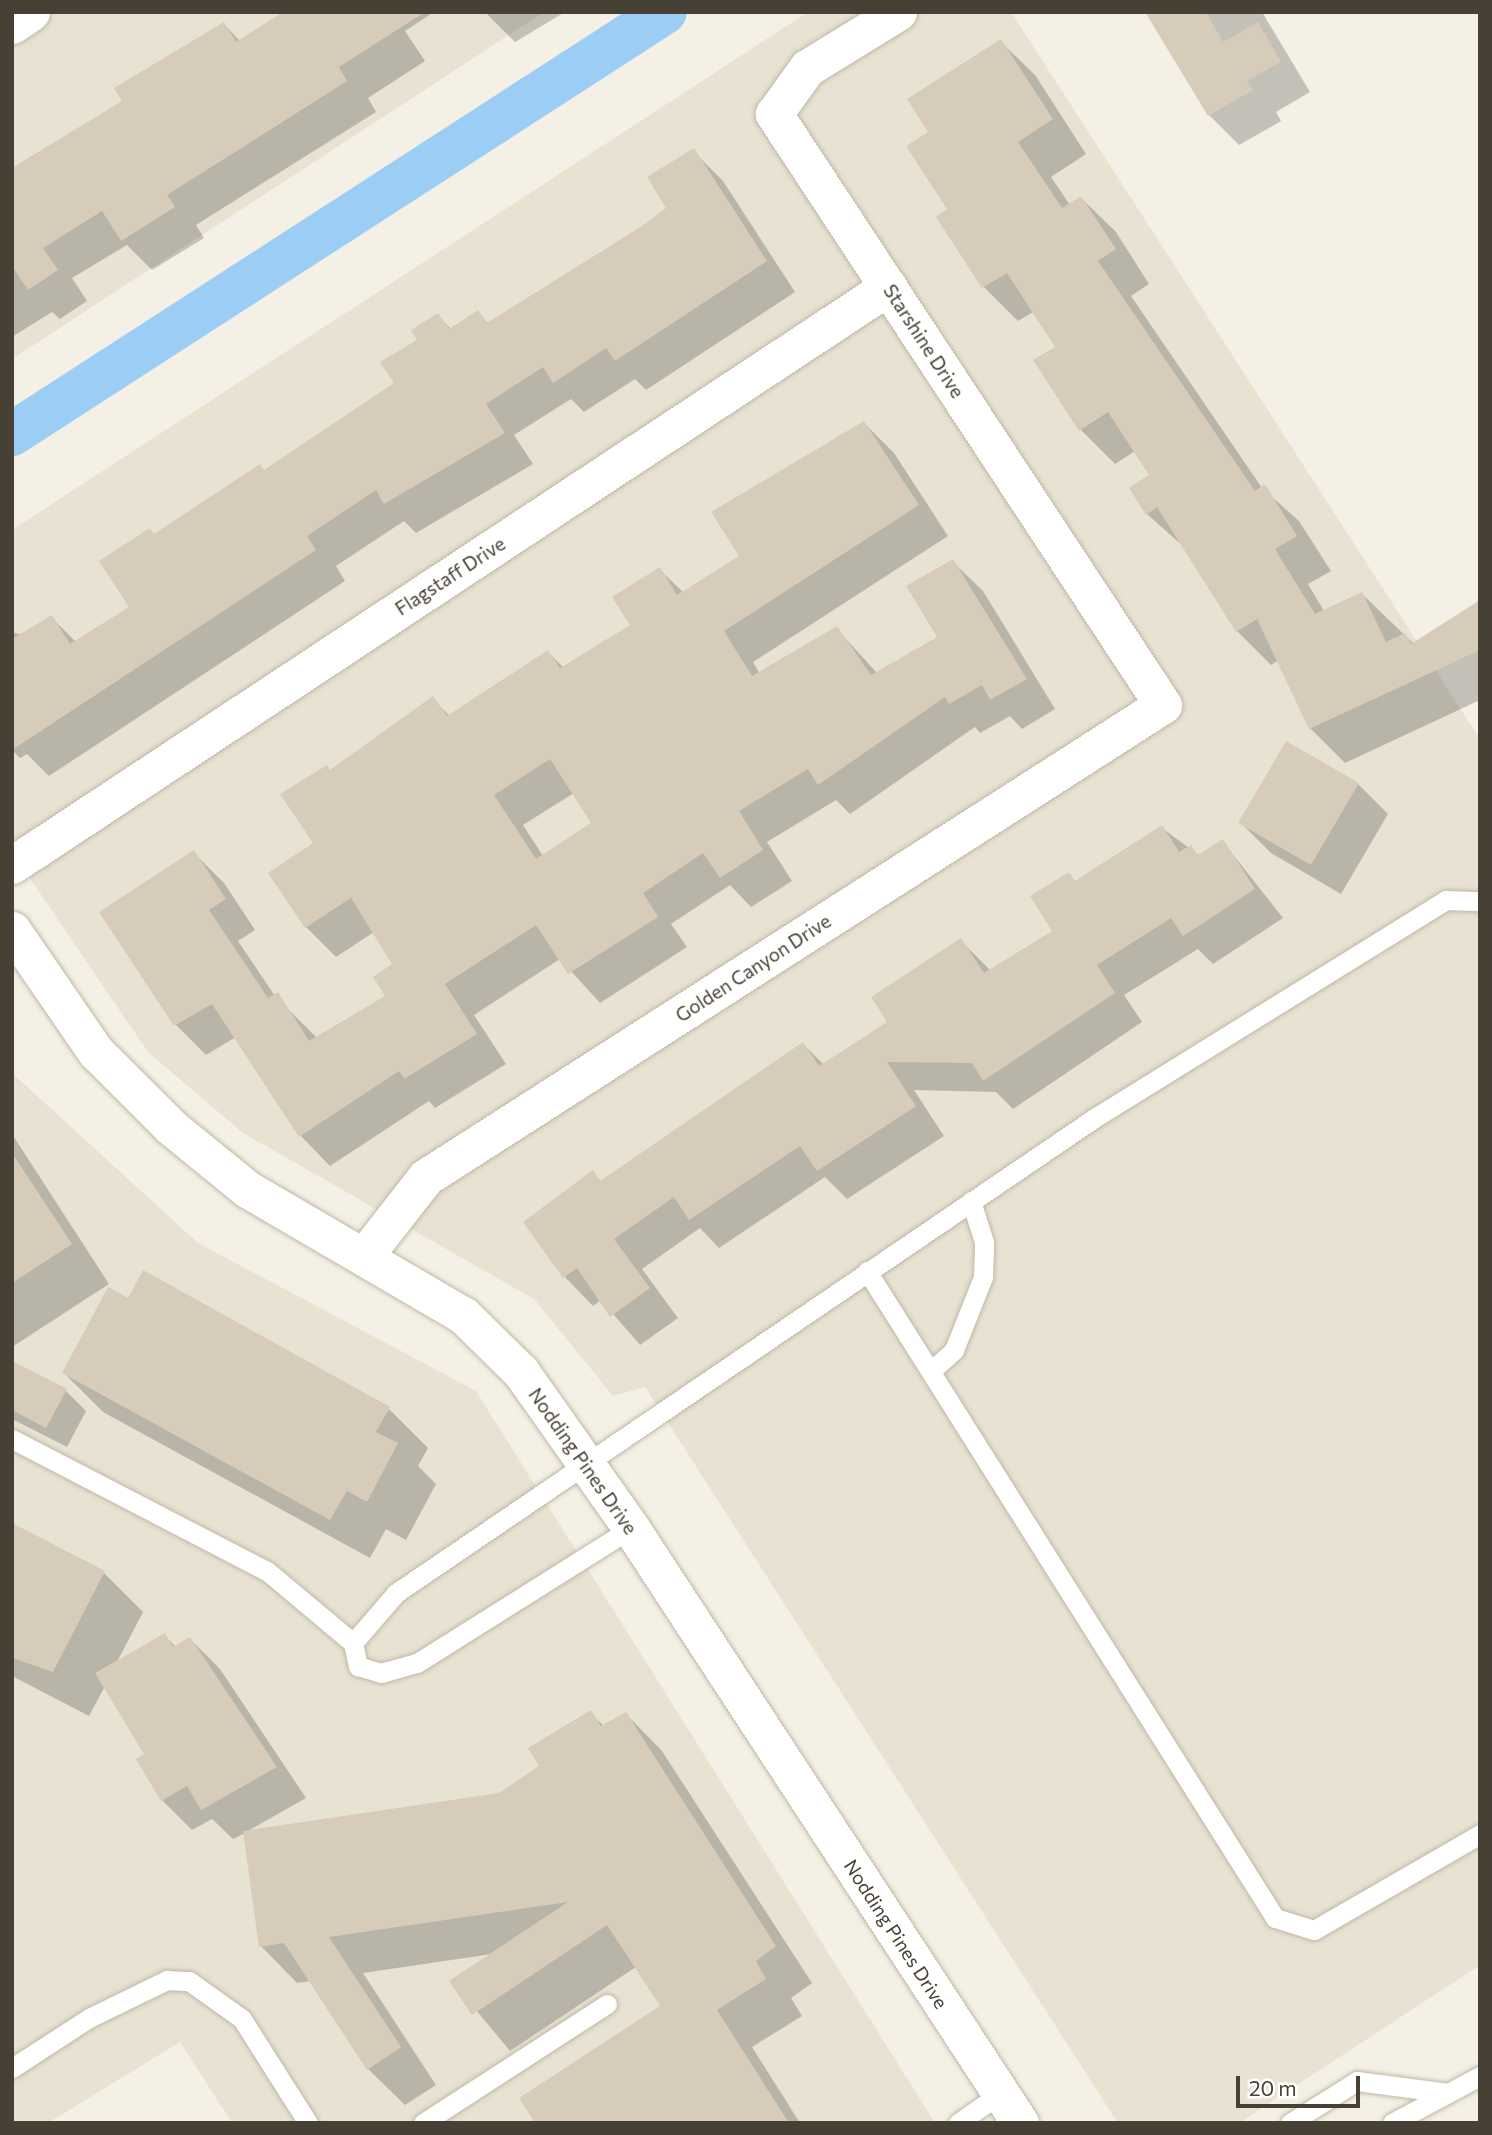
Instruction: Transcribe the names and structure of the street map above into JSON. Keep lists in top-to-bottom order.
{
  "streets": {
    "street": [
      "Starshine Drive",
      "Flagstaff Drive",
      "Golden Canyon Drive",
      "Nodding Pines Drive"
    ]
  },
  "crossings": [
    ["Starshine Drive", "Flagstaff Drive"],
    ["Starshine Drive", "Golden Canyon Drive"],
    ["Golden Canyon Drive", "Nodding Pines Drive"]
  ],
  "scale_bar": "20 m"
}
